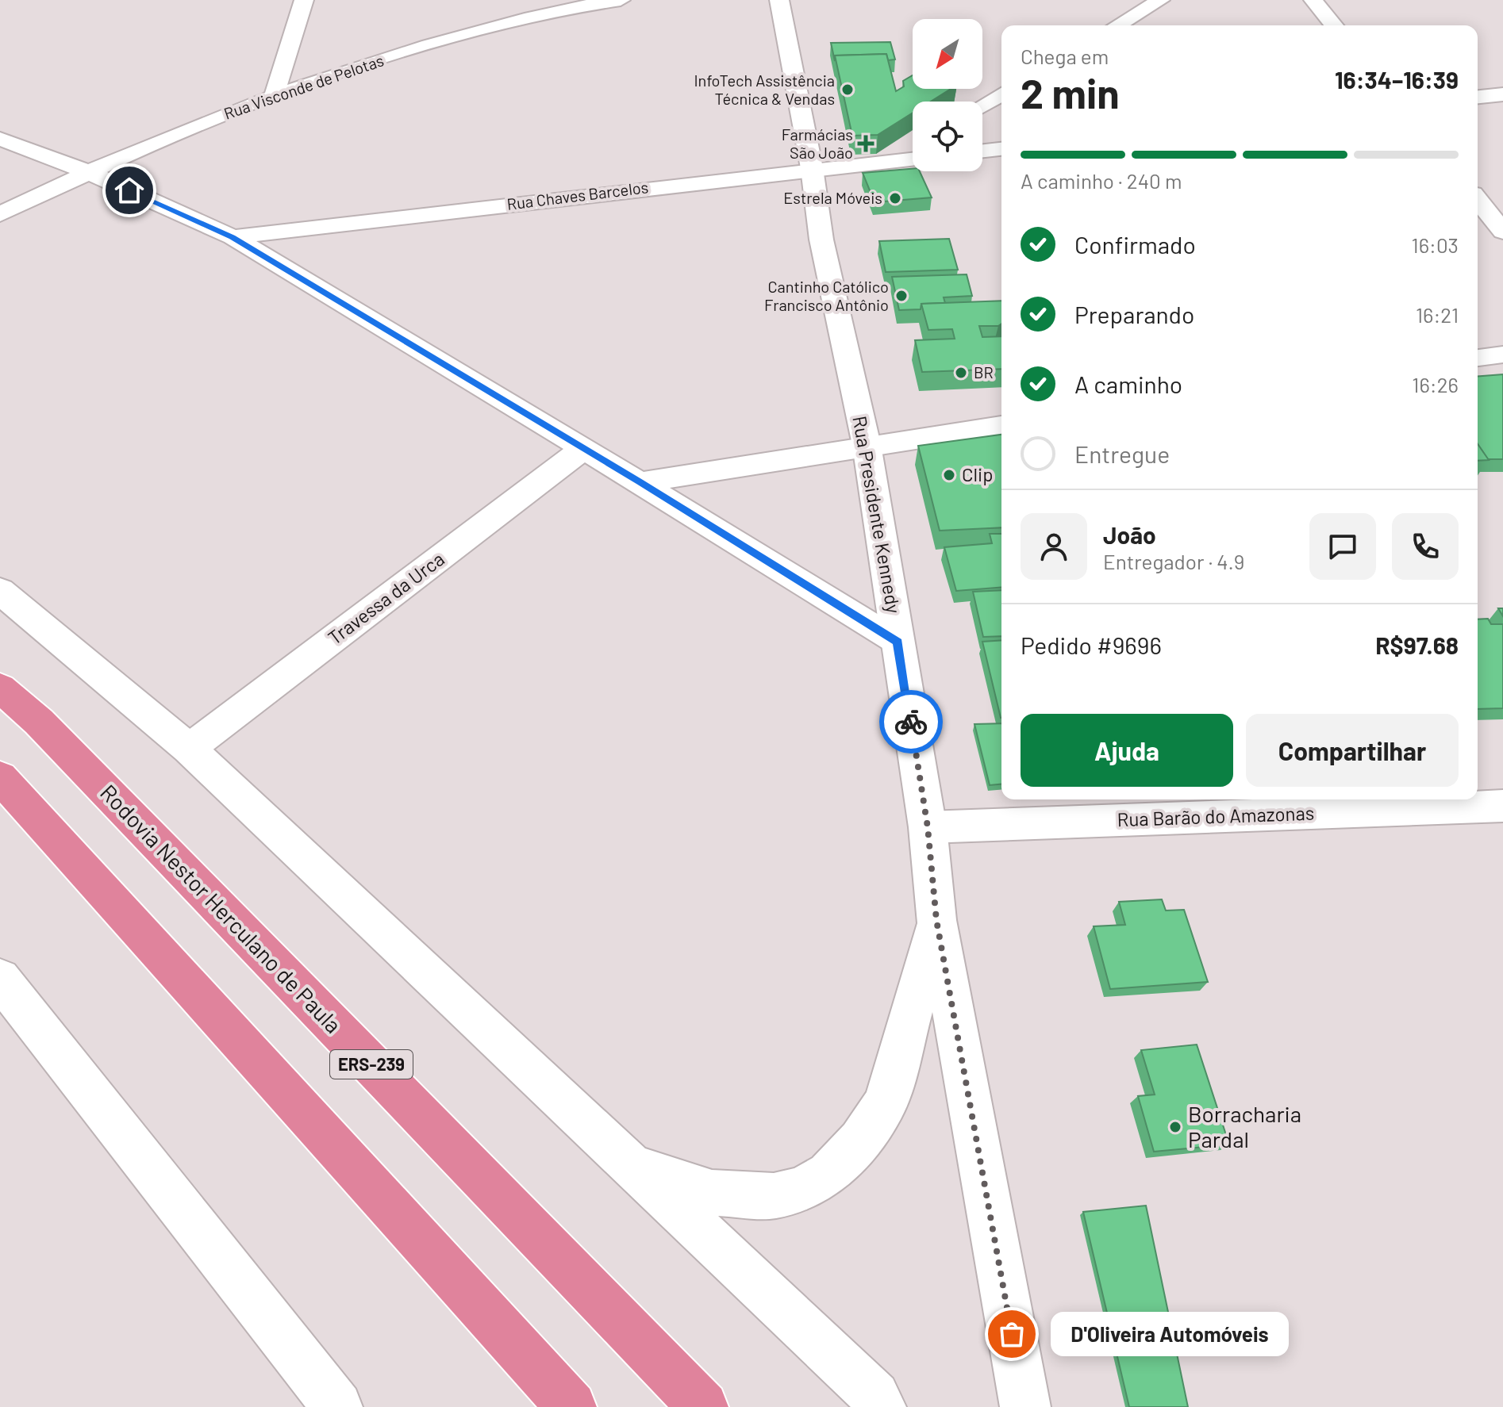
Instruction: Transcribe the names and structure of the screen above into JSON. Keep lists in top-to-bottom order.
{
  "streets": {
    "highway": ["Rodovia Nestor Herculano de Paula", "ERS-239"],
    "main road": ["Rua Presidente Kennedy"],
    "street": [
      "Rua Visconde de Pelotas",
      "Rua Chaves Barcelos",
      "Travessa da Urca",
      "Rua Barão do Amazonas"
    ]
  },
  "crossings": [
    ["Rua Chaves Barcelos", "Rua Presidente Kennedy"],
    ["Rua Presidente Kennedy", "Rua Barão do Amazonas"]
  ],
  "places": {
    "other": [
      "InfoTech Assistência Técnica & Vendas",
      "Estrela Móveis",
      "Cantinho Católico Francisco Antônio",
      "BR",
      "Clip",
      "Borracharia Pardal",
      "D'Oliveira Automóveis"
    ],
    "health": ["Farmácias São João"]
  },
  "north": "bottom left",
  "page": {
    "heading": ["2 min", "Chega em", "16:34–16:39"],
    "panel": [
      "João",
      "Entregador · 4.9",
      "Pedido #9696",
      "R$97.68"
    ],
    "bar": "A caminho · 240 m",
    "list": [
      ["Confirmado", "16:03"],
      ["Preparando", "16:21"],
      ["A caminho", "16:26"],
      "Entregue"
    ],
    "buttons": ["Ajuda", "Compartilhar"],
    "bubble": "D'Oliveira Automóveis"
  }
}
